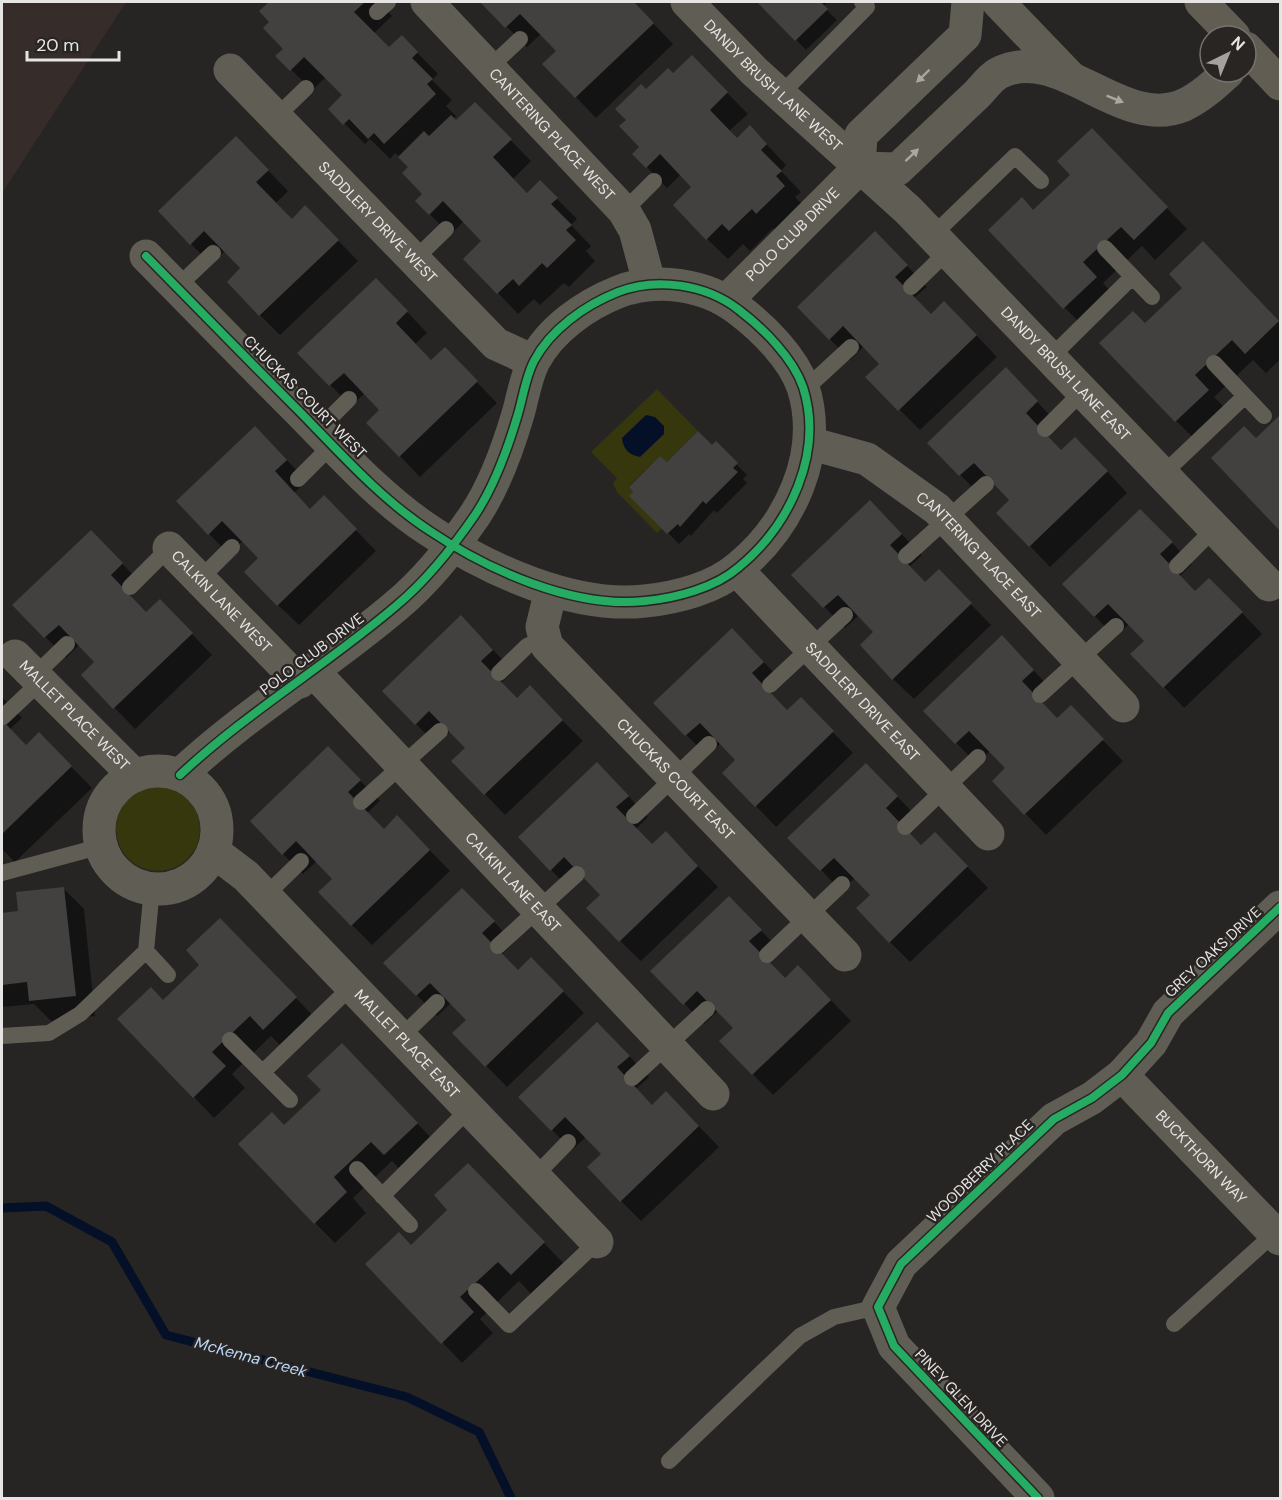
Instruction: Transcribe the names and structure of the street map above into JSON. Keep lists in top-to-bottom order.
{
  "streets": {
    "street": [
      "DANDY BRUSH LANE WEST",
      "CANTERING PLACE WEST",
      "SADDLERY DRIVE WEST",
      "POLO CLUB DRIVE",
      "DANDY BRUSH LANE EAST",
      "CHUCKAS COURT WEST",
      "CANTERING PLACE EAST",
      "CALKIN LANE WEST",
      "SADDLERY DRIVE EAST",
      "MALLET PLACE WEST",
      "CHUCKAS COURT EAST",
      "CALKIN LANE EAST",
      "GREY OAKS DRIVE",
      "MALLET PLACE EAST",
      "BUCKTHORN WAY",
      "WOODBERRY PLACE",
      "PINEY GLEN DRIVE"
    ]
  },
  "crossings": [
    ["DANDY BRUSH LANE WEST", "POLO CLUB DRIVE"],
    ["DANDY BRUSH LANE WEST", "DANDY BRUSH LANE EAST"],
    ["CANTERING PLACE WEST", "POLO CLUB DRIVE"],
    ["SADDLERY DRIVE WEST", "POLO CLUB DRIVE"],
    ["POLO CLUB DRIVE", "DANDY BRUSH LANE EAST"],
    ["POLO CLUB DRIVE", "CHUCKAS COURT WEST"],
    ["POLO CLUB DRIVE", "CANTERING PLACE EAST"],
    ["POLO CLUB DRIVE", "CALKIN LANE WEST"],
    ["POLO CLUB DRIVE", "SADDLERY DRIVE EAST"],
    ["POLO CLUB DRIVE", "MALLET PLACE WEST"],
    ["POLO CLUB DRIVE", "CALKIN LANE EAST"],
    ["POLO CLUB DRIVE", "MALLET PLACE EAST"],
    ["CALKIN LANE WEST", "CALKIN LANE EAST"],
    ["MALLET PLACE WEST", "MALLET PLACE EAST"],
    ["GREY OAKS DRIVE", "BUCKTHORN WAY"],
    ["GREY OAKS DRIVE", "WOODBERRY PLACE"],
    ["BUCKTHORN WAY", "WOODBERRY PLACE"],
    ["WOODBERRY PLACE", "PINEY GLEN DRIVE"]
  ],
  "water": ["McKenna Creek"],
  "scale_bar": "20 m",
  "north": "top right"
}
